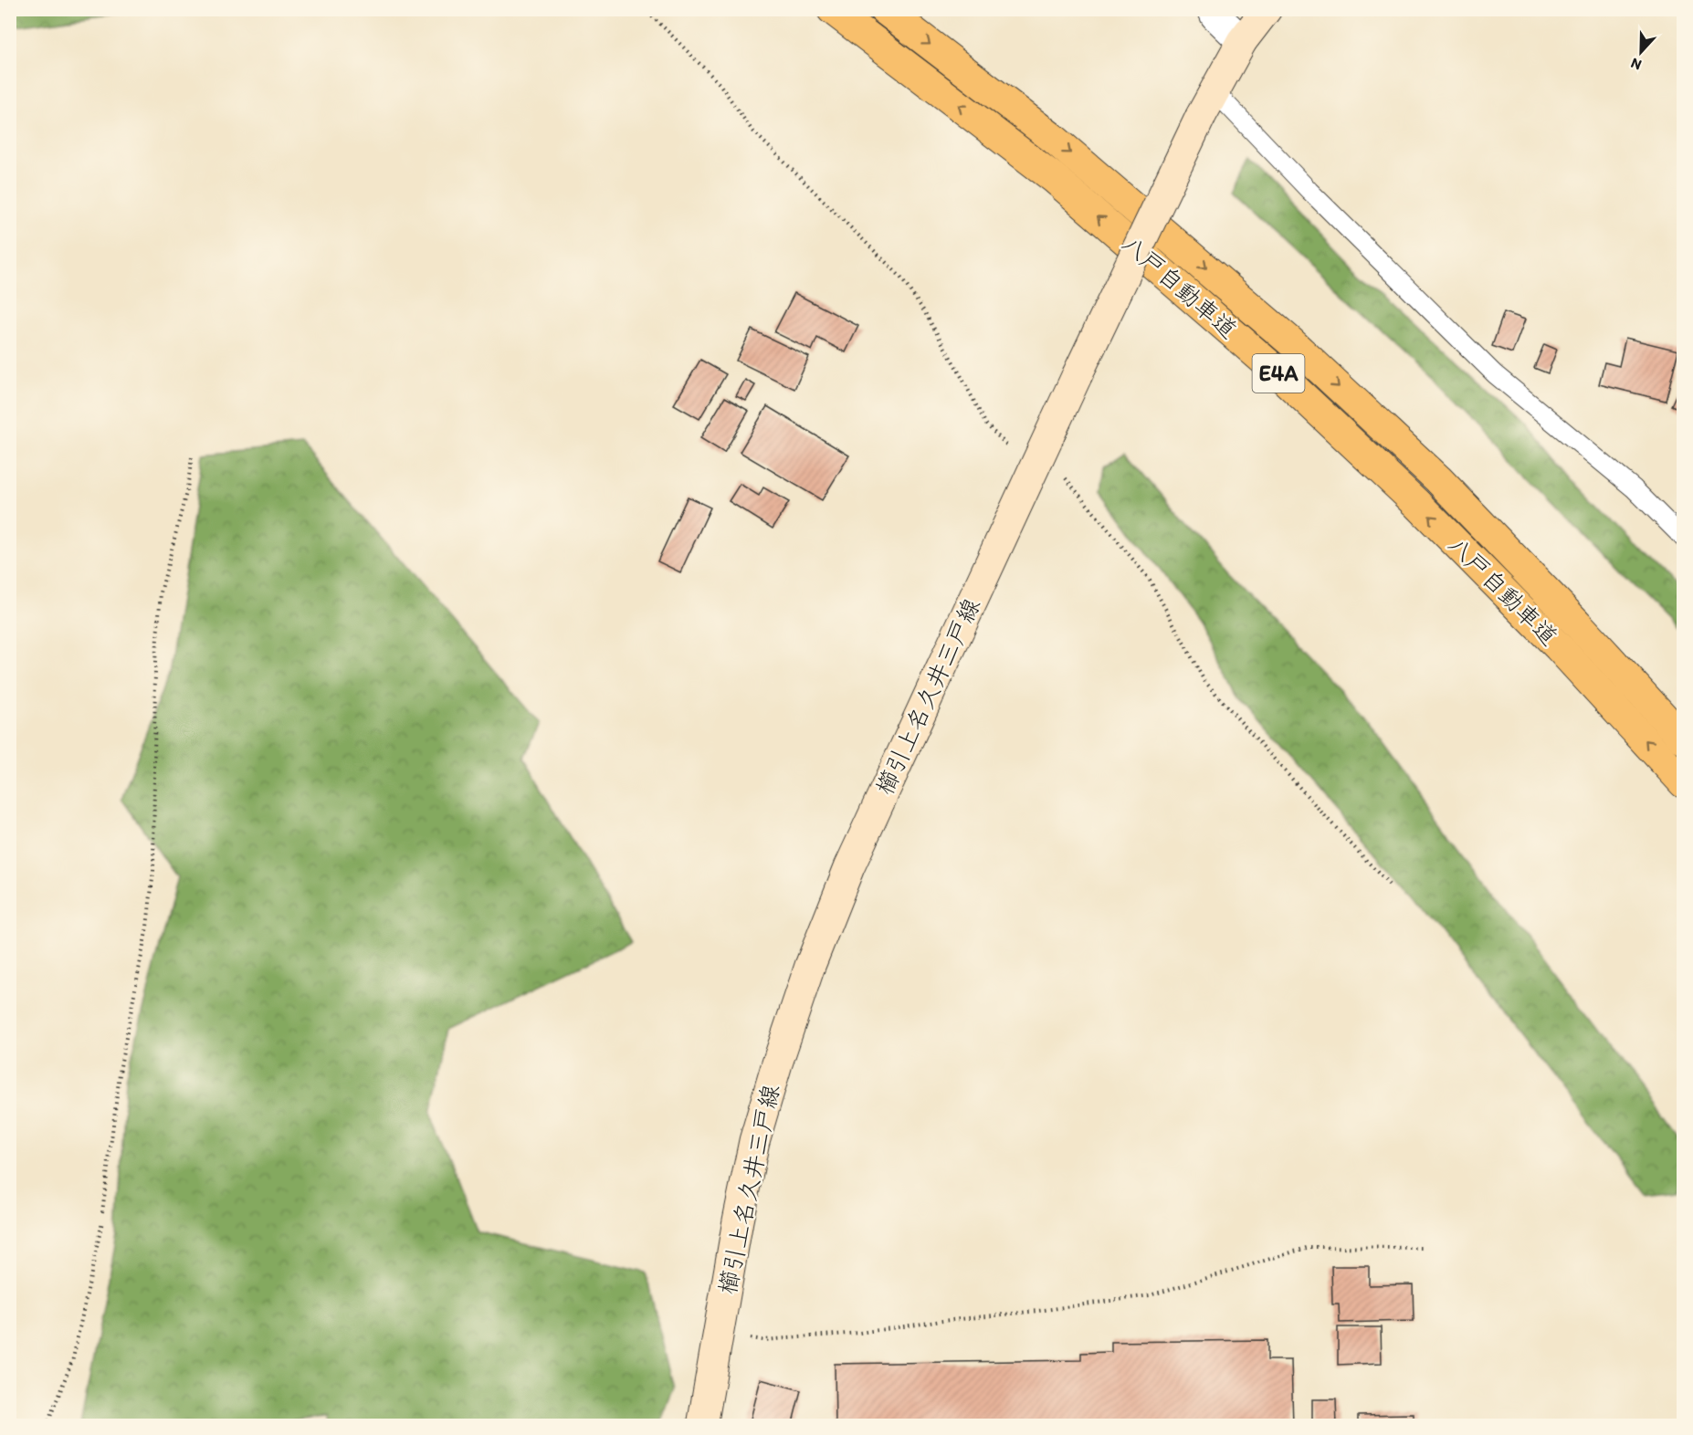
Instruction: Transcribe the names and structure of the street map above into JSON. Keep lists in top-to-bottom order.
{
  "streets": {
    "highway": ["八戸自動車道", "E4A"],
    "main road": ["櫛引上名久井三戸線"]
  },
  "north": "bottom"
}
